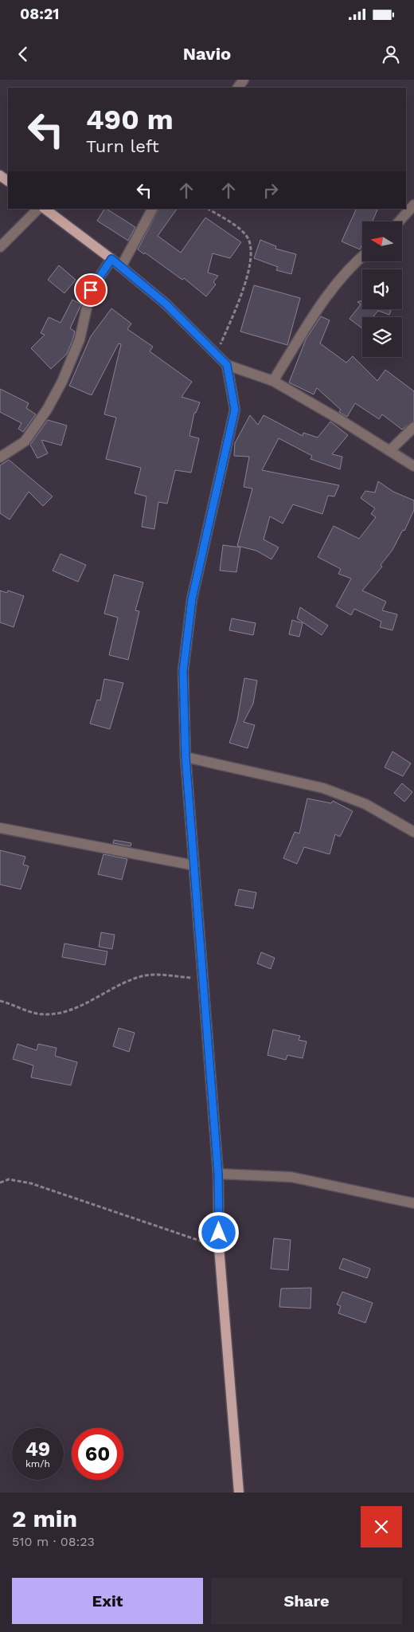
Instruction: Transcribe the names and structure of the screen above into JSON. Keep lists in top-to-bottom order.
{
  "north": "left",
  "page": {
    "status": "08:21",
    "header": "Navio",
    "turn": ["490 m", "Turn left"],
    "speed": "49 km/h",
    "limit": "60",
    "heading": ["2 min", "510 m · 08:23"],
    "buttons": ["Exit", "Share"]
  }
}
